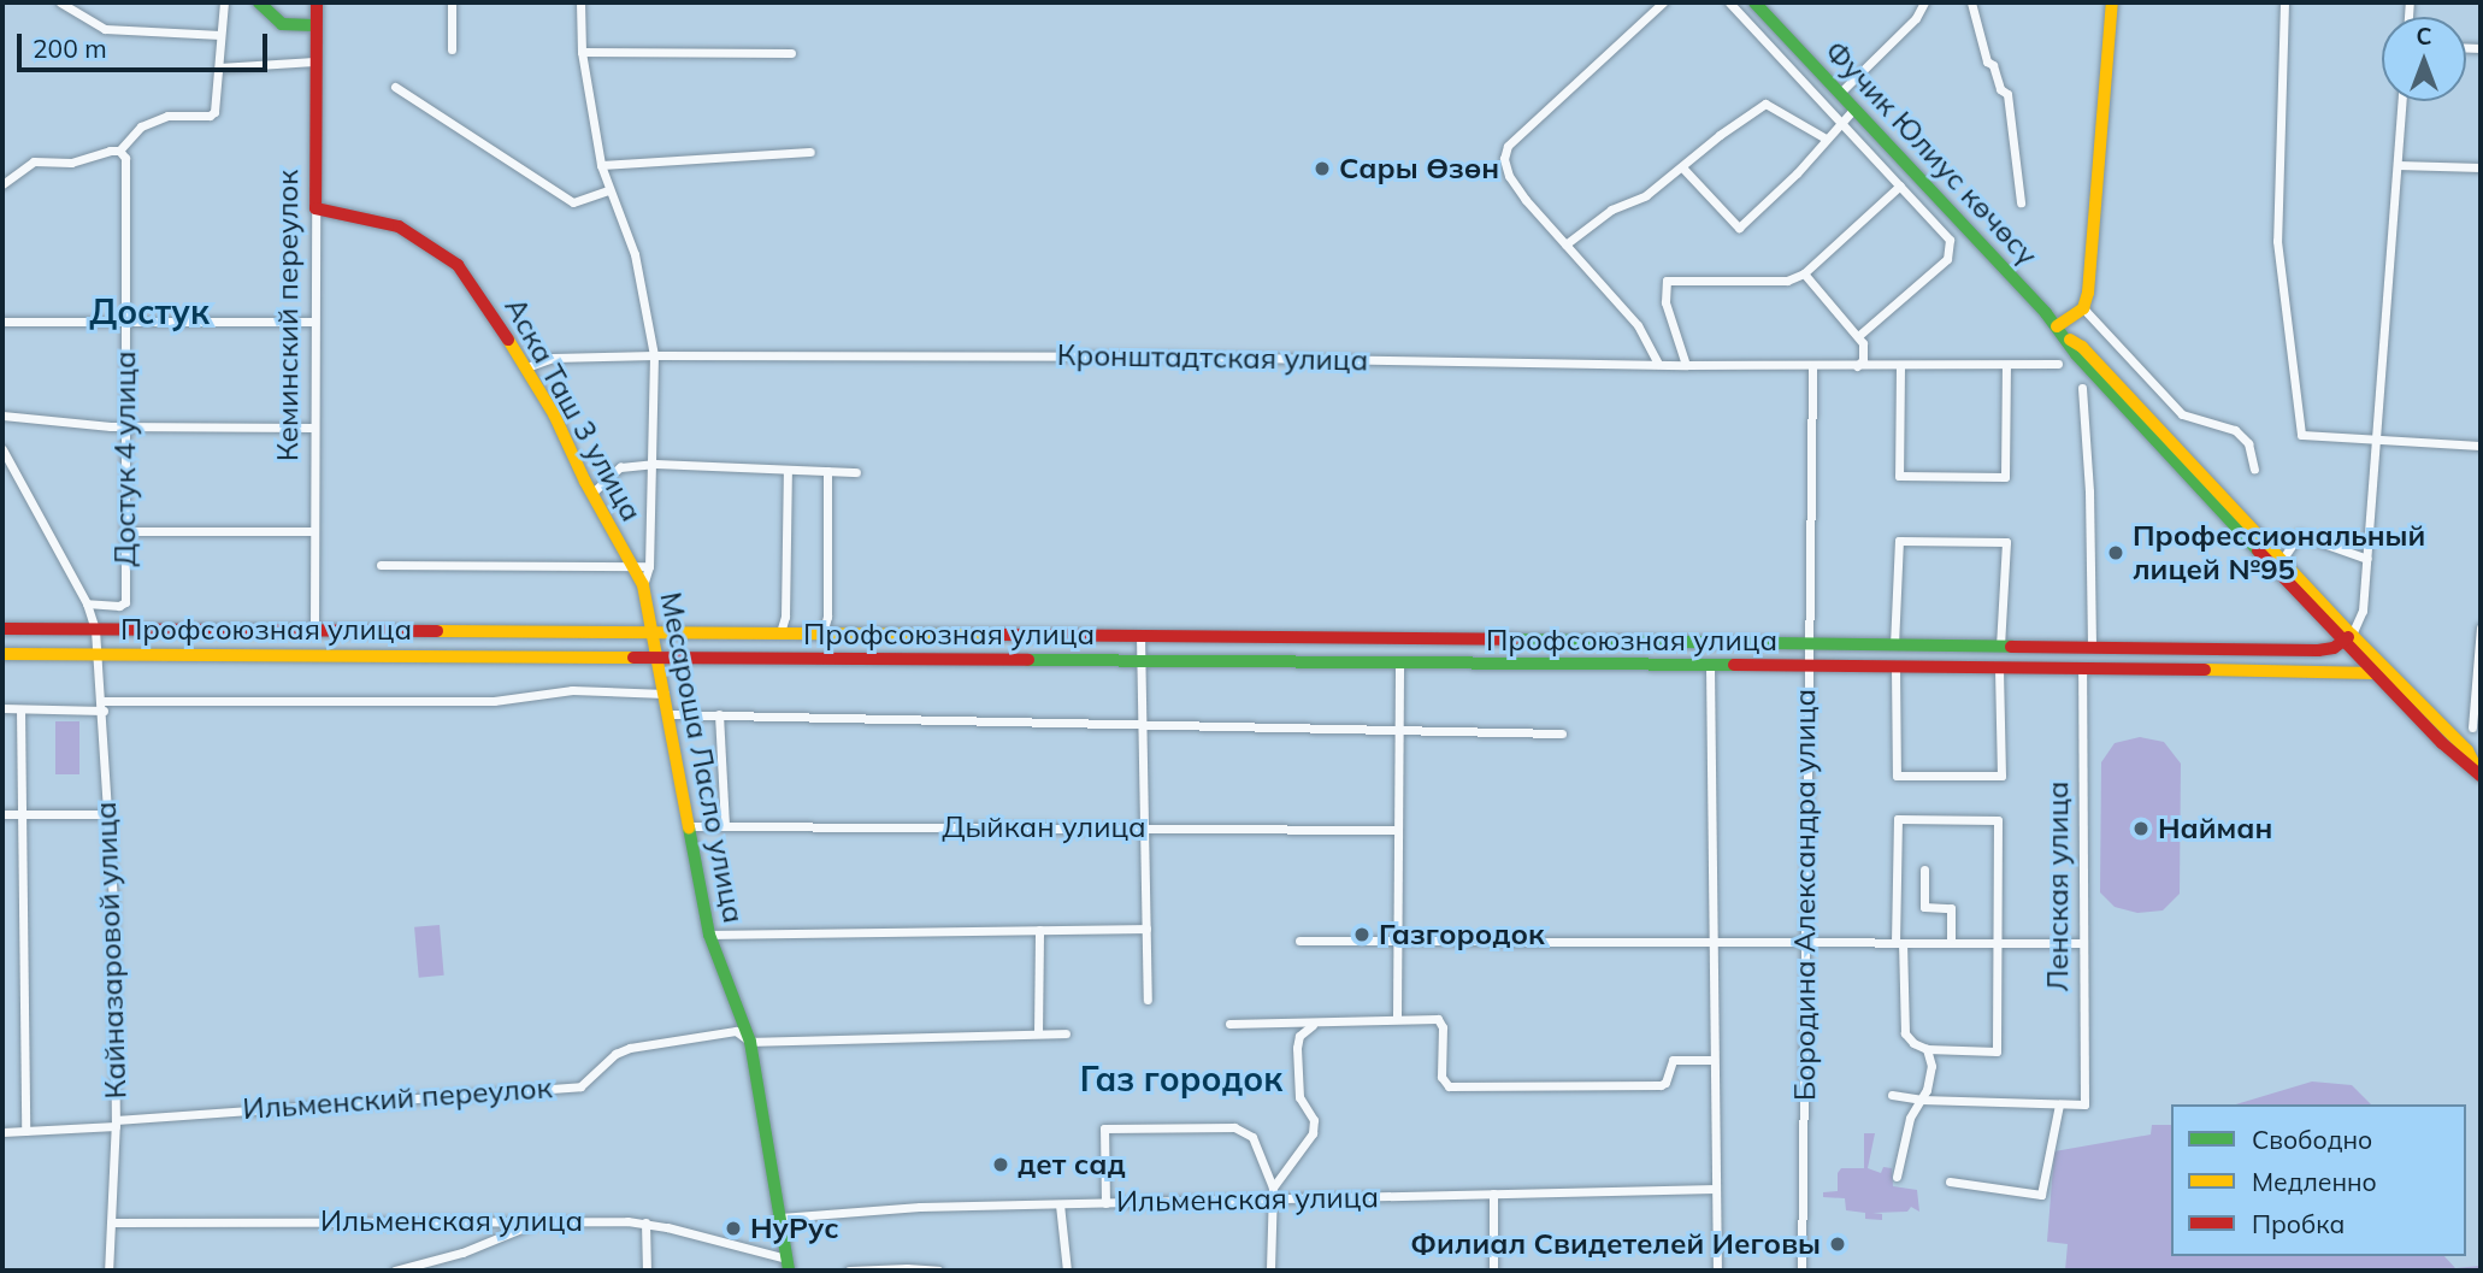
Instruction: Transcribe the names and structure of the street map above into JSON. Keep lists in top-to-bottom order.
{
  "streets": {
    "street": [
      "Фучик Юлиус көчөсү",
      "Кеминский переулок",
      "Кронштадтская улица",
      "Аска Таш 3 улица",
      "Достук 4 улица",
      "Профсоюзная улица",
      "Месароша Ласло улица",
      "Дыйкан улица",
      "Ленская улица",
      "Бородина Александра улица",
      "Кайназаровой улица",
      "Ильменский переулок",
      "Ильменская улица"
    ]
  },
  "crossings": [
    ["Фучик Юлиус көчөсү", "Профсоюзная улица"],
    ["Кеминский переулок", "Аска Таш 3 улица"],
    ["Кеминский переулок", "Профсоюзная улица"],
    ["Кронштадтская улица", "Аска Таш 3 улица"],
    ["Кронштадтская улица", "Месароша Ласло улица"],
    ["Кронштадтская улица", "Бородина Александра улица"],
    ["Аска Таш 3 улица", "Месароша Ласло улица"],
    ["Достук 4 улица", "Кайназаровой улица"],
    ["Профсоюзная улица", "Месароша Ласло улица"],
    ["Профсоюзная улица", "Ленская улица"],
    ["Профсоюзная улица", "Бородина Александра улица"],
    ["Профсоюзная улица", "Кайназаровой улица"],
    ["Месароша Ласло улица", "Дыйкан улица"],
    ["Месароша Ласло улица", "Ильменский переулок"],
    ["Месароша Ласло улица", "Ильменская улица"],
    ["Кайназаровой улица", "Ильменский переулок"],
    ["Кайназаровой улица", "Ильменская улица"]
  ],
  "districts": ["Достук", "Газ городок"],
  "places": [
    "Сары Өзөн",
    "Профессиональный лицей №95",
    "Найман",
    "Газгородок",
    "дет сад",
    "НуРус",
    "Филиал Свидетелей Иеговы"
  ],
  "legend": ["Свободно", "Медленно", "Пробка"],
  "scale_bar": "200 m",
  "north": "top"
}
